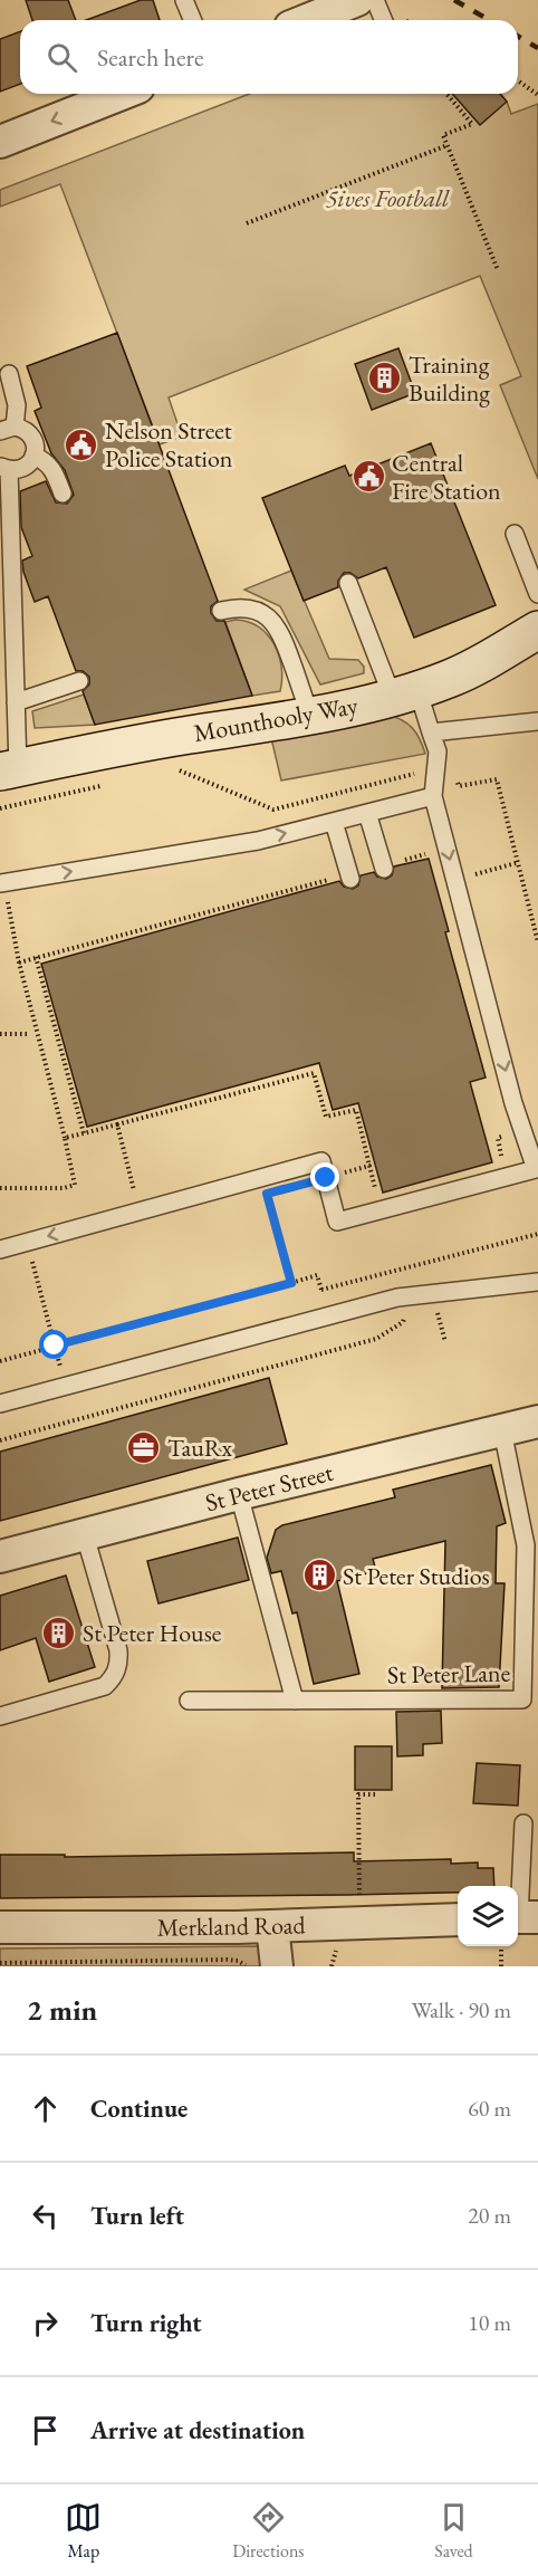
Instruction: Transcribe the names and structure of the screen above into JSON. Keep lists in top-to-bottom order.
{
  "streets": {
    "main road": ["Mounthooly Way"],
    "street": ["St Peter Street", "Merkland Road"],
    "lane": ["St Peter Lane"]
  },
  "crossings": [
    ["St Peter Street", "St Peter Lane"]
  ],
  "parks": ["5ives Football"],
  "places": {
    "building": ["Training Building", "St Peter Studios", "St Peter House"],
    "public building": ["Nelson Street Police Station", "Central Fire Station"],
    "office": ["TauRx"]
  },
  "page": {
    "search": "Search here",
    "heading": ["2 min", "Walk · 90 m"],
    "list": [
      ["Continue", "60 m"],
      ["Turn left", "20 m"],
      ["Turn right", "10 m"],
      "Arrive at destination"
    ],
    "nav": ["Map", "Directions", "Saved"]
  }
}
